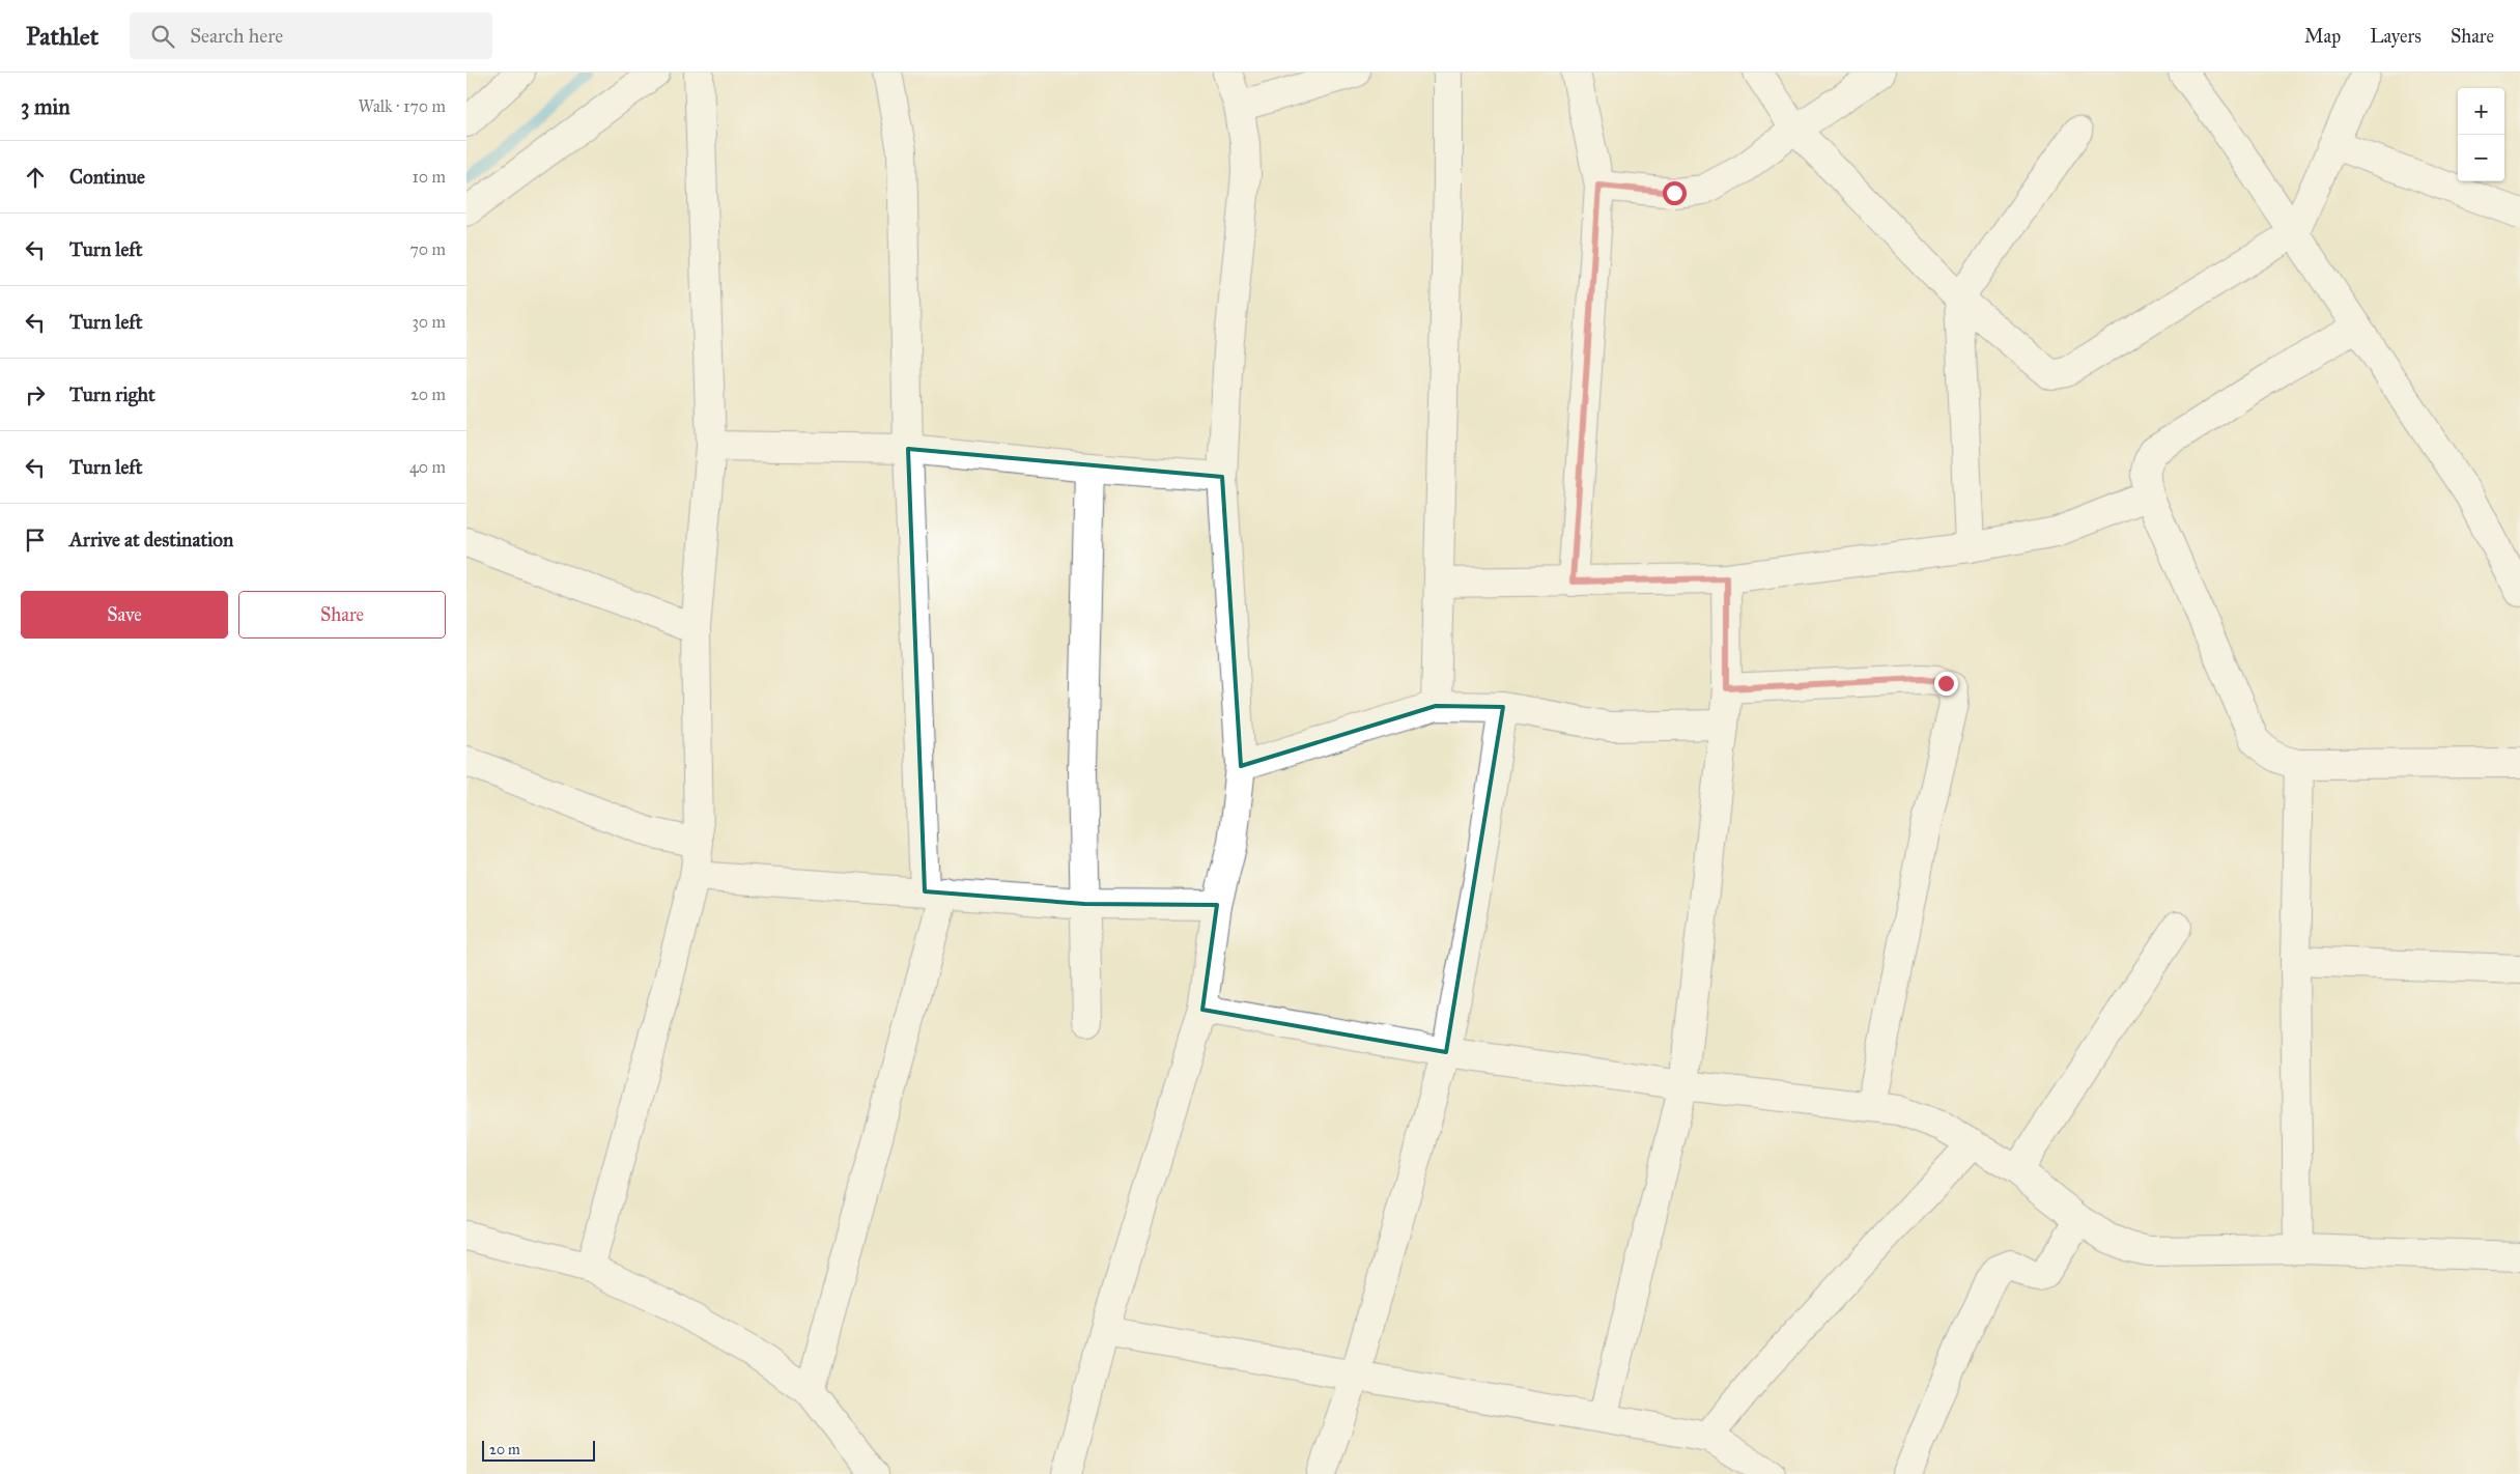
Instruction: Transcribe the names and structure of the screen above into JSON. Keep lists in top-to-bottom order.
{
  "scale_bar": "20 m",
  "page": {
    "header": "Pathlet",
    "search": "Search here",
    "nav": ["Map", "Layers", "Share"],
    "heading": ["3 min", "Walk · 170 m"],
    "map_buttons": ["+", "−"],
    "list": [
      ["Continue", "10 m"],
      ["Turn left", "70 m"],
      ["Turn left", "30 m"],
      ["Turn right", "20 m"],
      ["Turn left", "40 m"],
      "Arrive at destination"
    ],
    "buttons": ["Save", "Share"],
    "scale": "20 m"
  }
}
